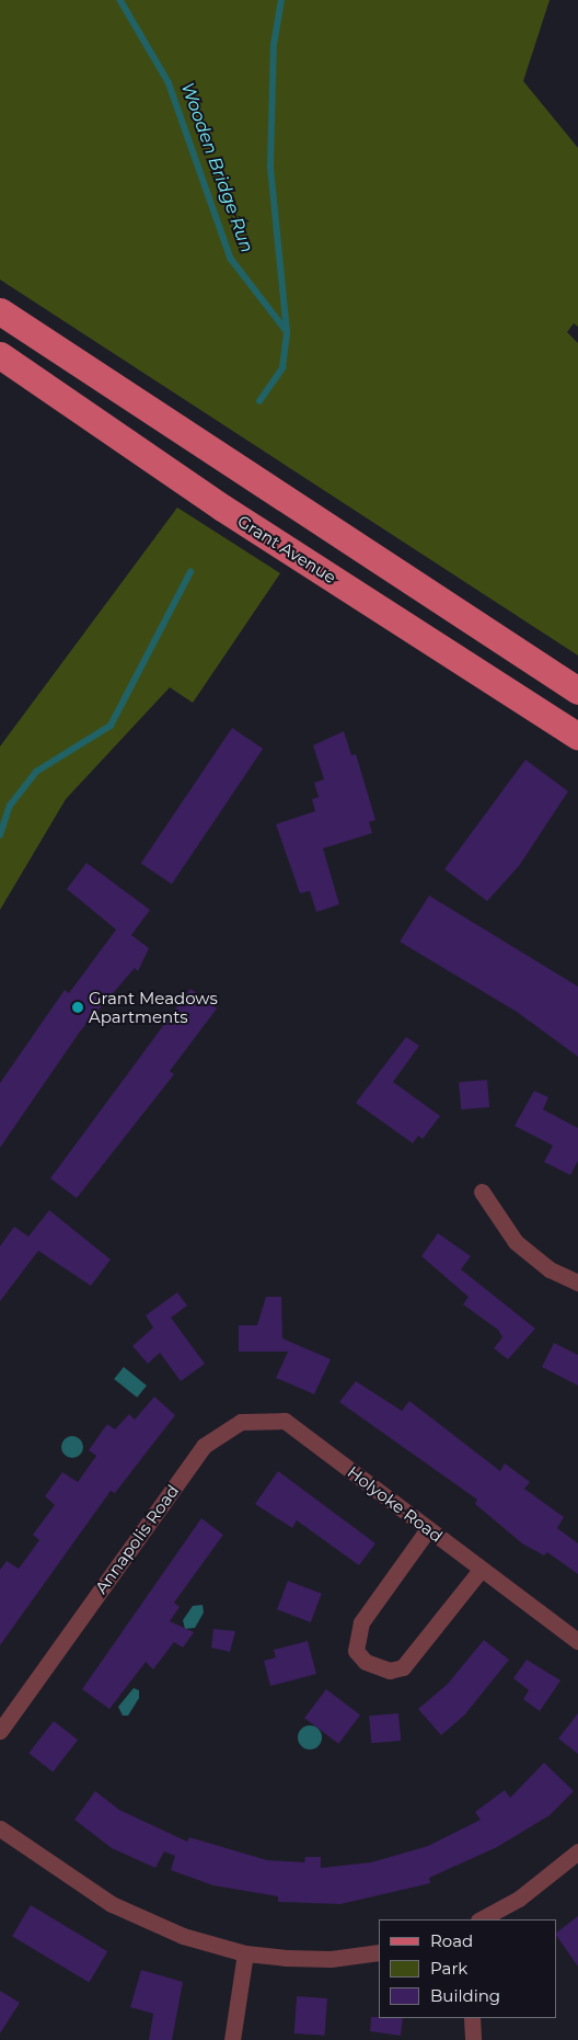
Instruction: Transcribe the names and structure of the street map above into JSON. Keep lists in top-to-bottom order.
{
  "streets": {
    "main road": ["Grant Avenue"],
    "street": ["Holyoke Road", "Annapolis Road"]
  },
  "crossings": [
    ["Holyoke Road", "Annapolis Road"]
  ],
  "water": ["Wooden Bridge Run"],
  "places": ["Grant Meadows Apartments"],
  "legend": ["Road", "Park", "Building"]
}
